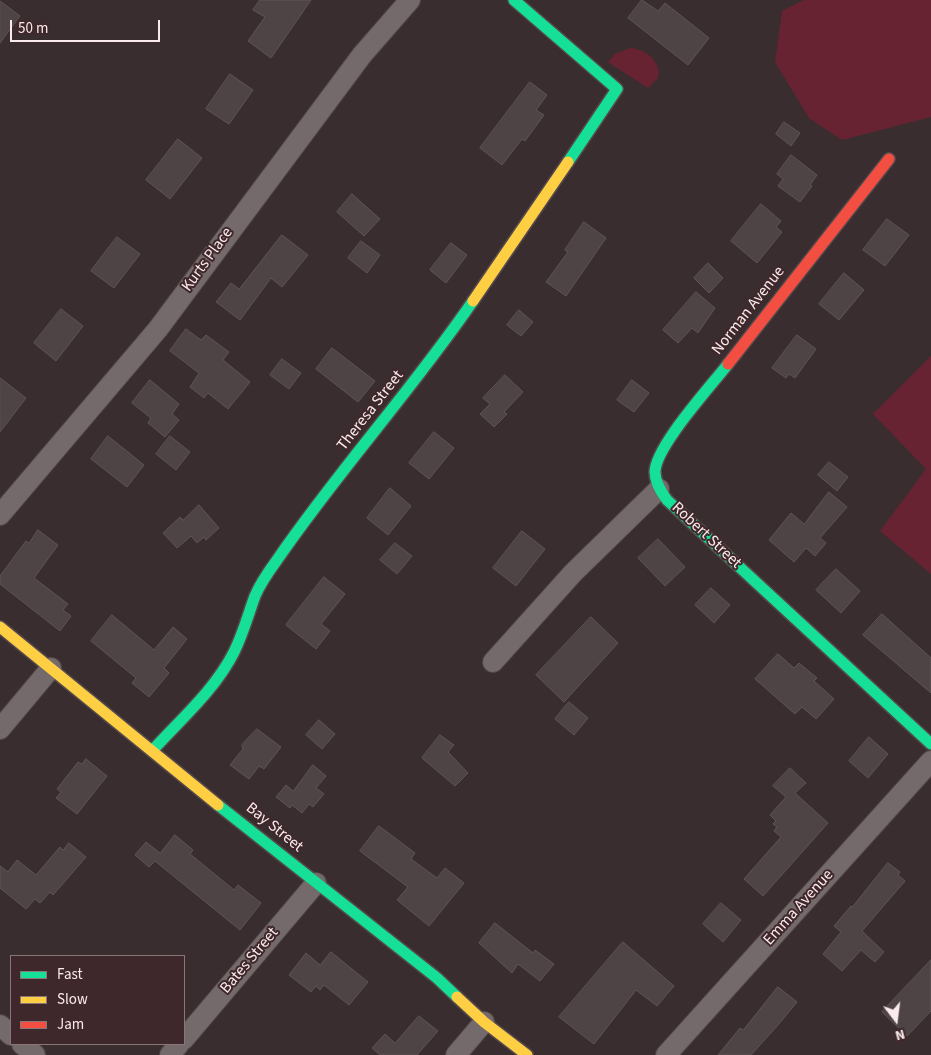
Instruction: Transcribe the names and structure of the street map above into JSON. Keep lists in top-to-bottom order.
{
  "streets": {
    "street": [
      "Kurts Place",
      "Norman Avenue",
      "Theresa Street",
      "Robert Street",
      "Bay Street",
      "Emma Avenue",
      "Bates Street"
    ]
  },
  "crossings": [
    ["Norman Avenue", "Robert Street"],
    ["Theresa Street", "Bay Street"],
    ["Bay Street", "Bates Street"]
  ],
  "legend": ["Fast", "Slow", "Jam"],
  "scale_bar": "50 m",
  "north": "bottom"
}
